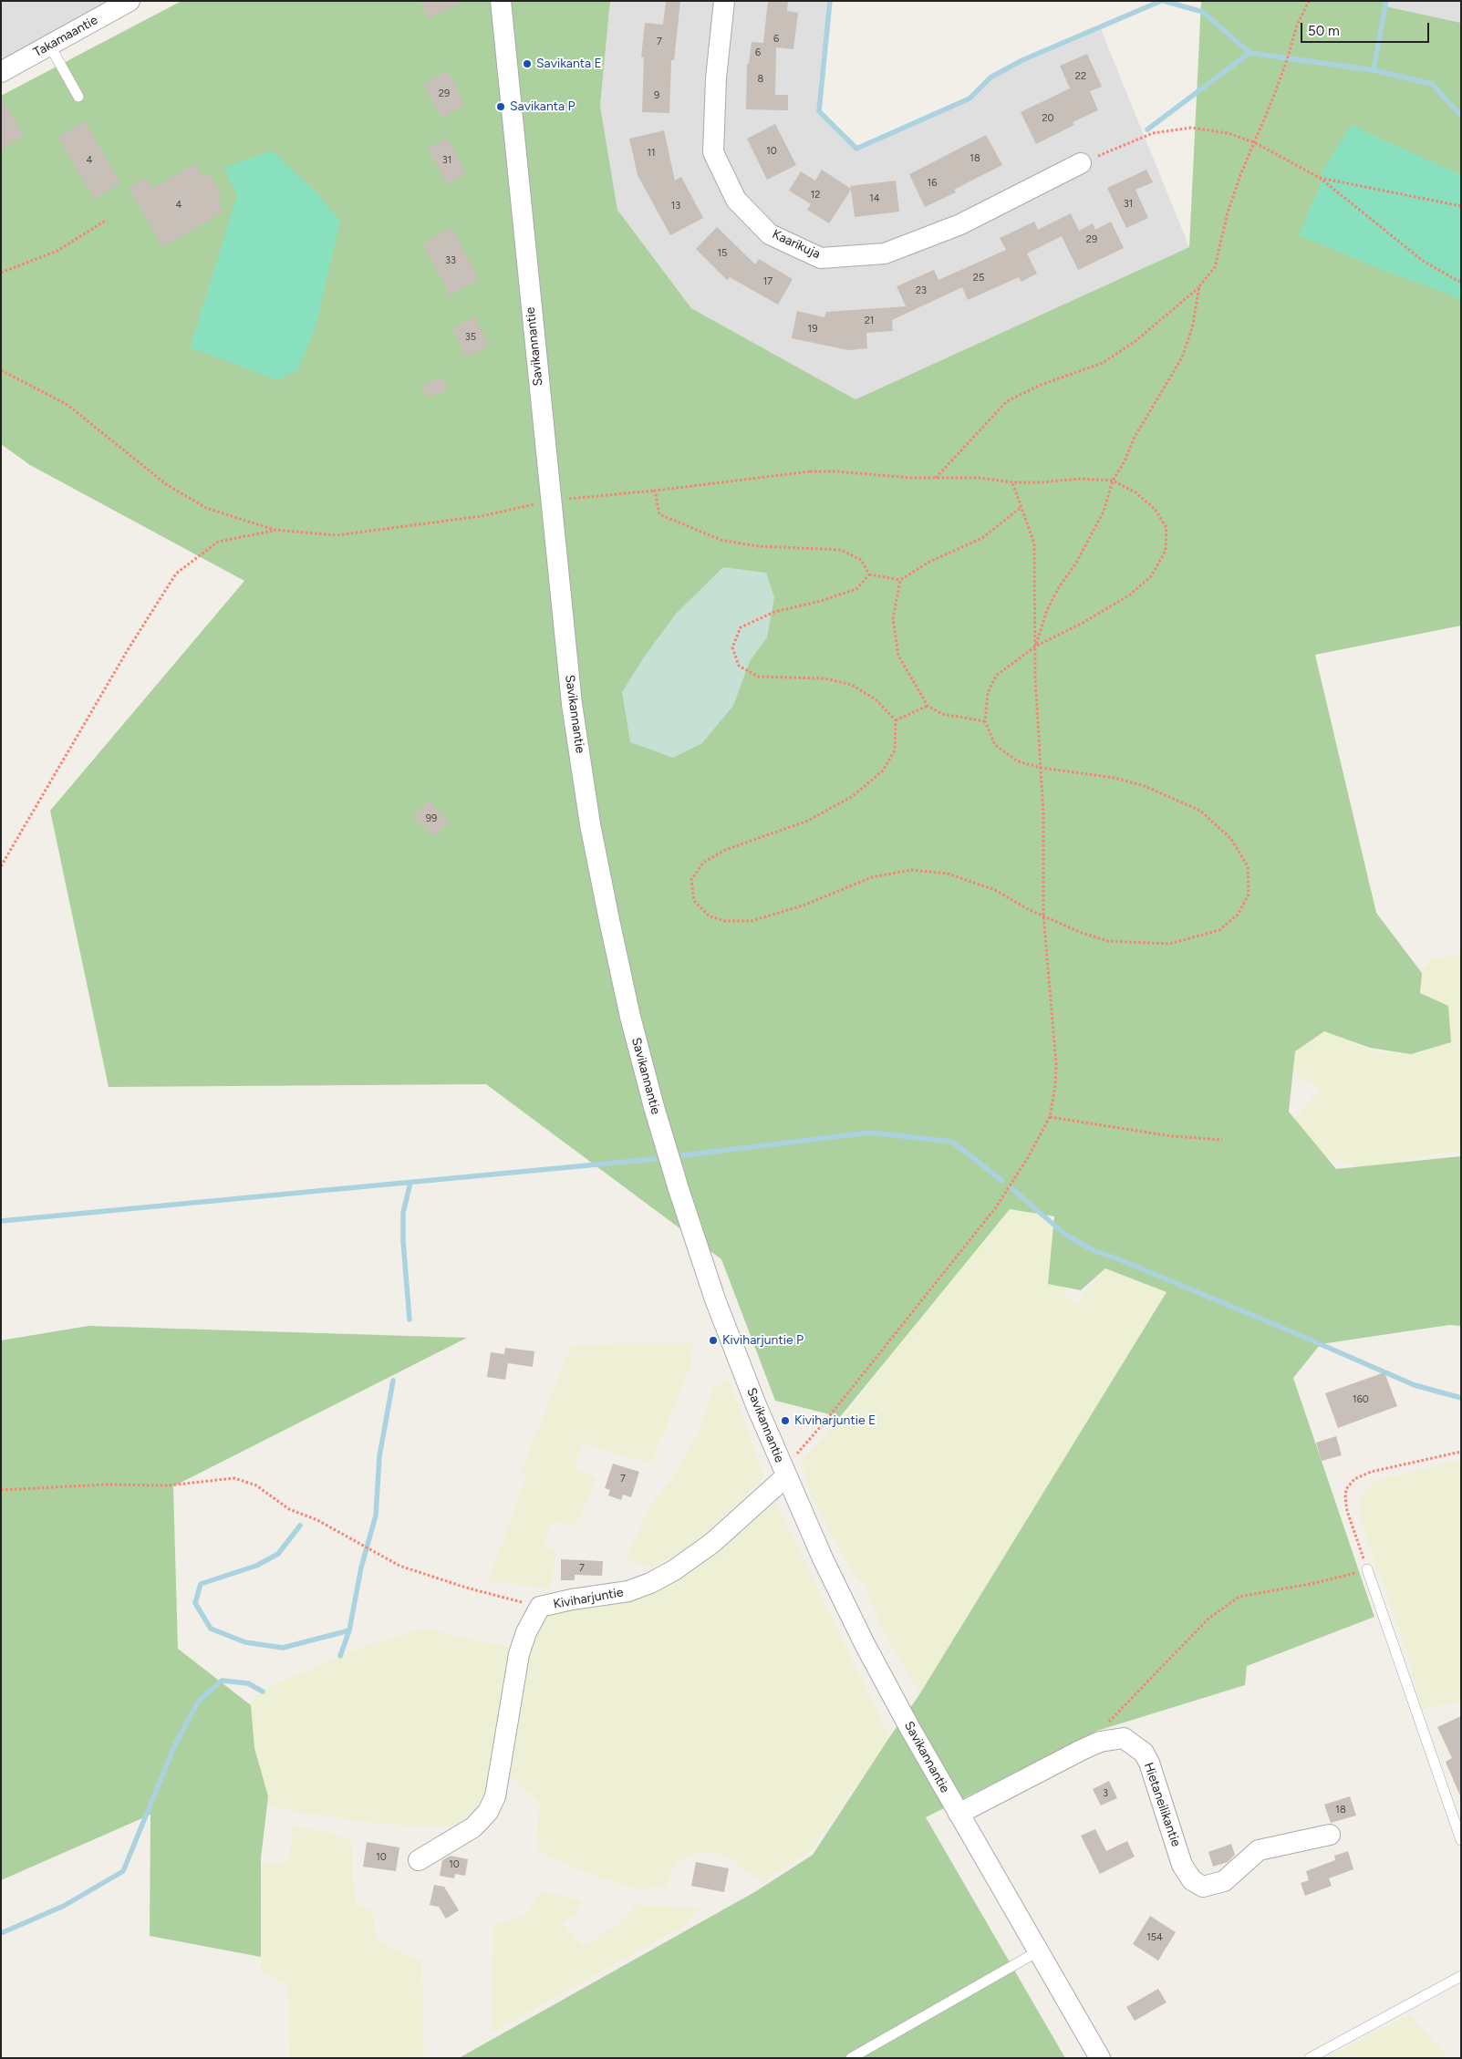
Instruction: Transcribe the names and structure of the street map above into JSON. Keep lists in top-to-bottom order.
{
  "streets": {
    "street": [
      "Takamaantie",
      "Kaarikuja",
      "Savikannantie",
      "Kiviharjuntie",
      "Hietaneilikantie"
    ]
  },
  "crossings": [
    ["Savikannantie", "Kiviharjuntie"],
    ["Savikannantie", "Hietaneilikantie"]
  ],
  "places": [
    "Savikanta E",
    "Savikanta P",
    "Kiviharjuntie P",
    "Kiviharjuntie E"
  ],
  "house_numbers": [
    "6",
    "7",
    "6",
    "22",
    "8",
    "29",
    "9",
    "20",
    "10",
    "11",
    "18",
    "4",
    "31",
    "16",
    "12",
    "14",
    "31",
    "4",
    "13",
    "29",
    "15",
    "33",
    "25",
    "17",
    "23",
    "21",
    "19",
    "35",
    "99",
    "160",
    "7",
    "7",
    "3",
    "18",
    "10",
    "10",
    "154"
  ],
  "scale_bar": "50 m"
}
